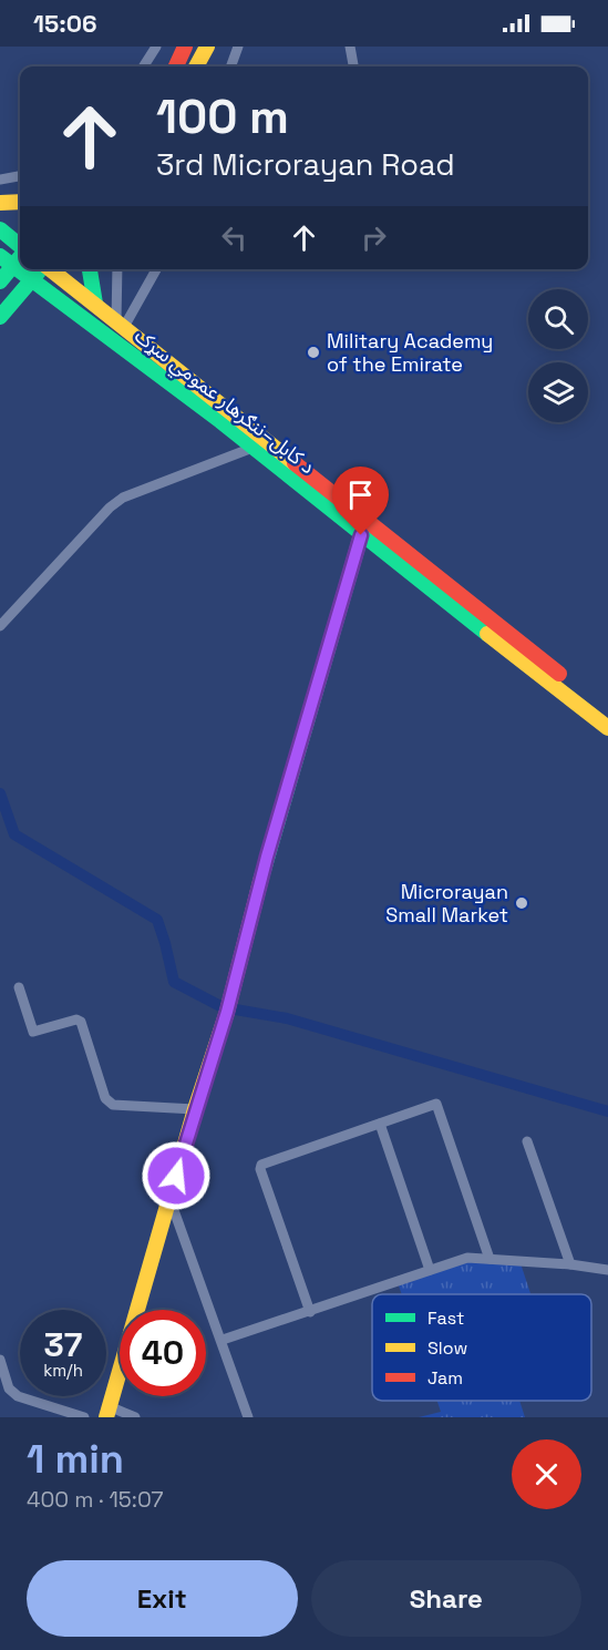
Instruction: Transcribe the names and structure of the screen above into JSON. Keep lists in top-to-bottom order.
{
  "streets": {
    "main road": ["د کابل–ننګرهار عمومي سړک"]
  },
  "places": ["Military Academy of the Emirate", "Microrayan Small Market"],
  "legend": ["Fast", "Slow", "Jam"],
  "page": {
    "status": "15:06",
    "turn": ["100 m", "3rd Microrayan Road"],
    "speed": "37 km/h",
    "limit": "40",
    "heading": ["1 min", "400 m · 15:07"],
    "buttons": ["Exit", "Share"]
  }
}
